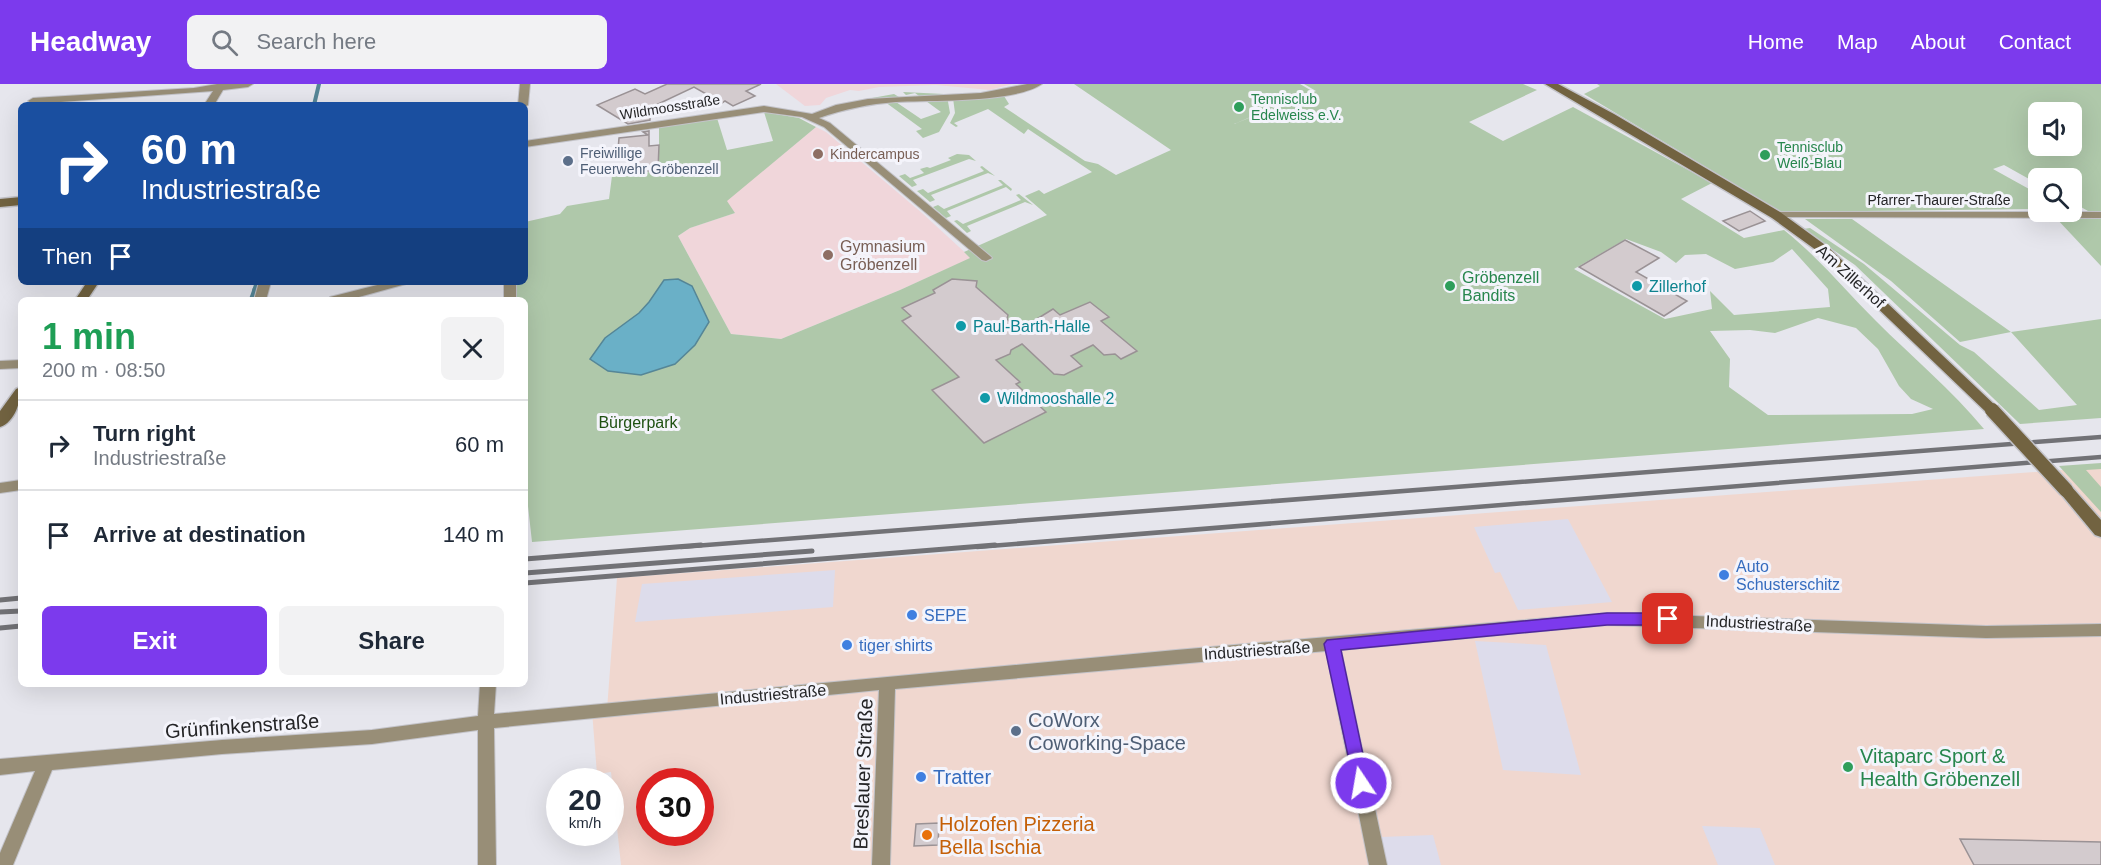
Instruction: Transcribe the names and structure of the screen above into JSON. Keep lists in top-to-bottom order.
{
  "streets": {
    "street": [
      "Wildmoosstraße",
      "Pfarrer-Thaurer-Straße",
      "Am Zillerhof",
      "Industriestraße",
      "Grünfinkenstraße",
      "Breslauer Straße"
    ]
  },
  "crossings": [
    ["Pfarrer-Thaurer-Straße", "Am Zillerhof"],
    ["Industriestraße", "Grünfinkenstraße"],
    ["Industriestraße", "Breslauer Straße"]
  ],
  "parks": ["Bürgerpark"],
  "places": [
    "Tennisclub Edelweiss e.V.",
    "Kindercampus",
    "Tennisclub Weiß-Blau",
    "Freiwillige Feuerwehr Gröbenzell",
    "Gymnasium Gröbenzell",
    "Gröbenzell Bandits",
    "Zillerhof",
    "Paul-Barth-Halle",
    "Wildmooshalle 2",
    "Auto Schusterschitz",
    "SEPE",
    "tiger shirts",
    "CoWorx Coworking-Space",
    "Vitaparc Sport & Health Gröbenzell",
    "Tratter",
    "Holzofen Pizzeria Bella Ischia"
  ],
  "page": {
    "header": "Headway",
    "search": "Search here",
    "nav": [
      "Home",
      "Map",
      "About",
      "Contact"
    ],
    "turn": ["60 m", "Industriestraße"],
    "then": "Then",
    "heading": ["1 min", "200 m · 08:50"],
    "list": [
      {
        "name": "Turn right",
        "note": "Industriestraße",
        "value": "60 m"
      },
      {
        "name": "Arrive at destination",
        "value": "140 m"
      }
    ],
    "buttons": ["Exit", "Share"],
    "speed": "20 km/h",
    "limit": "30"
  }
}
